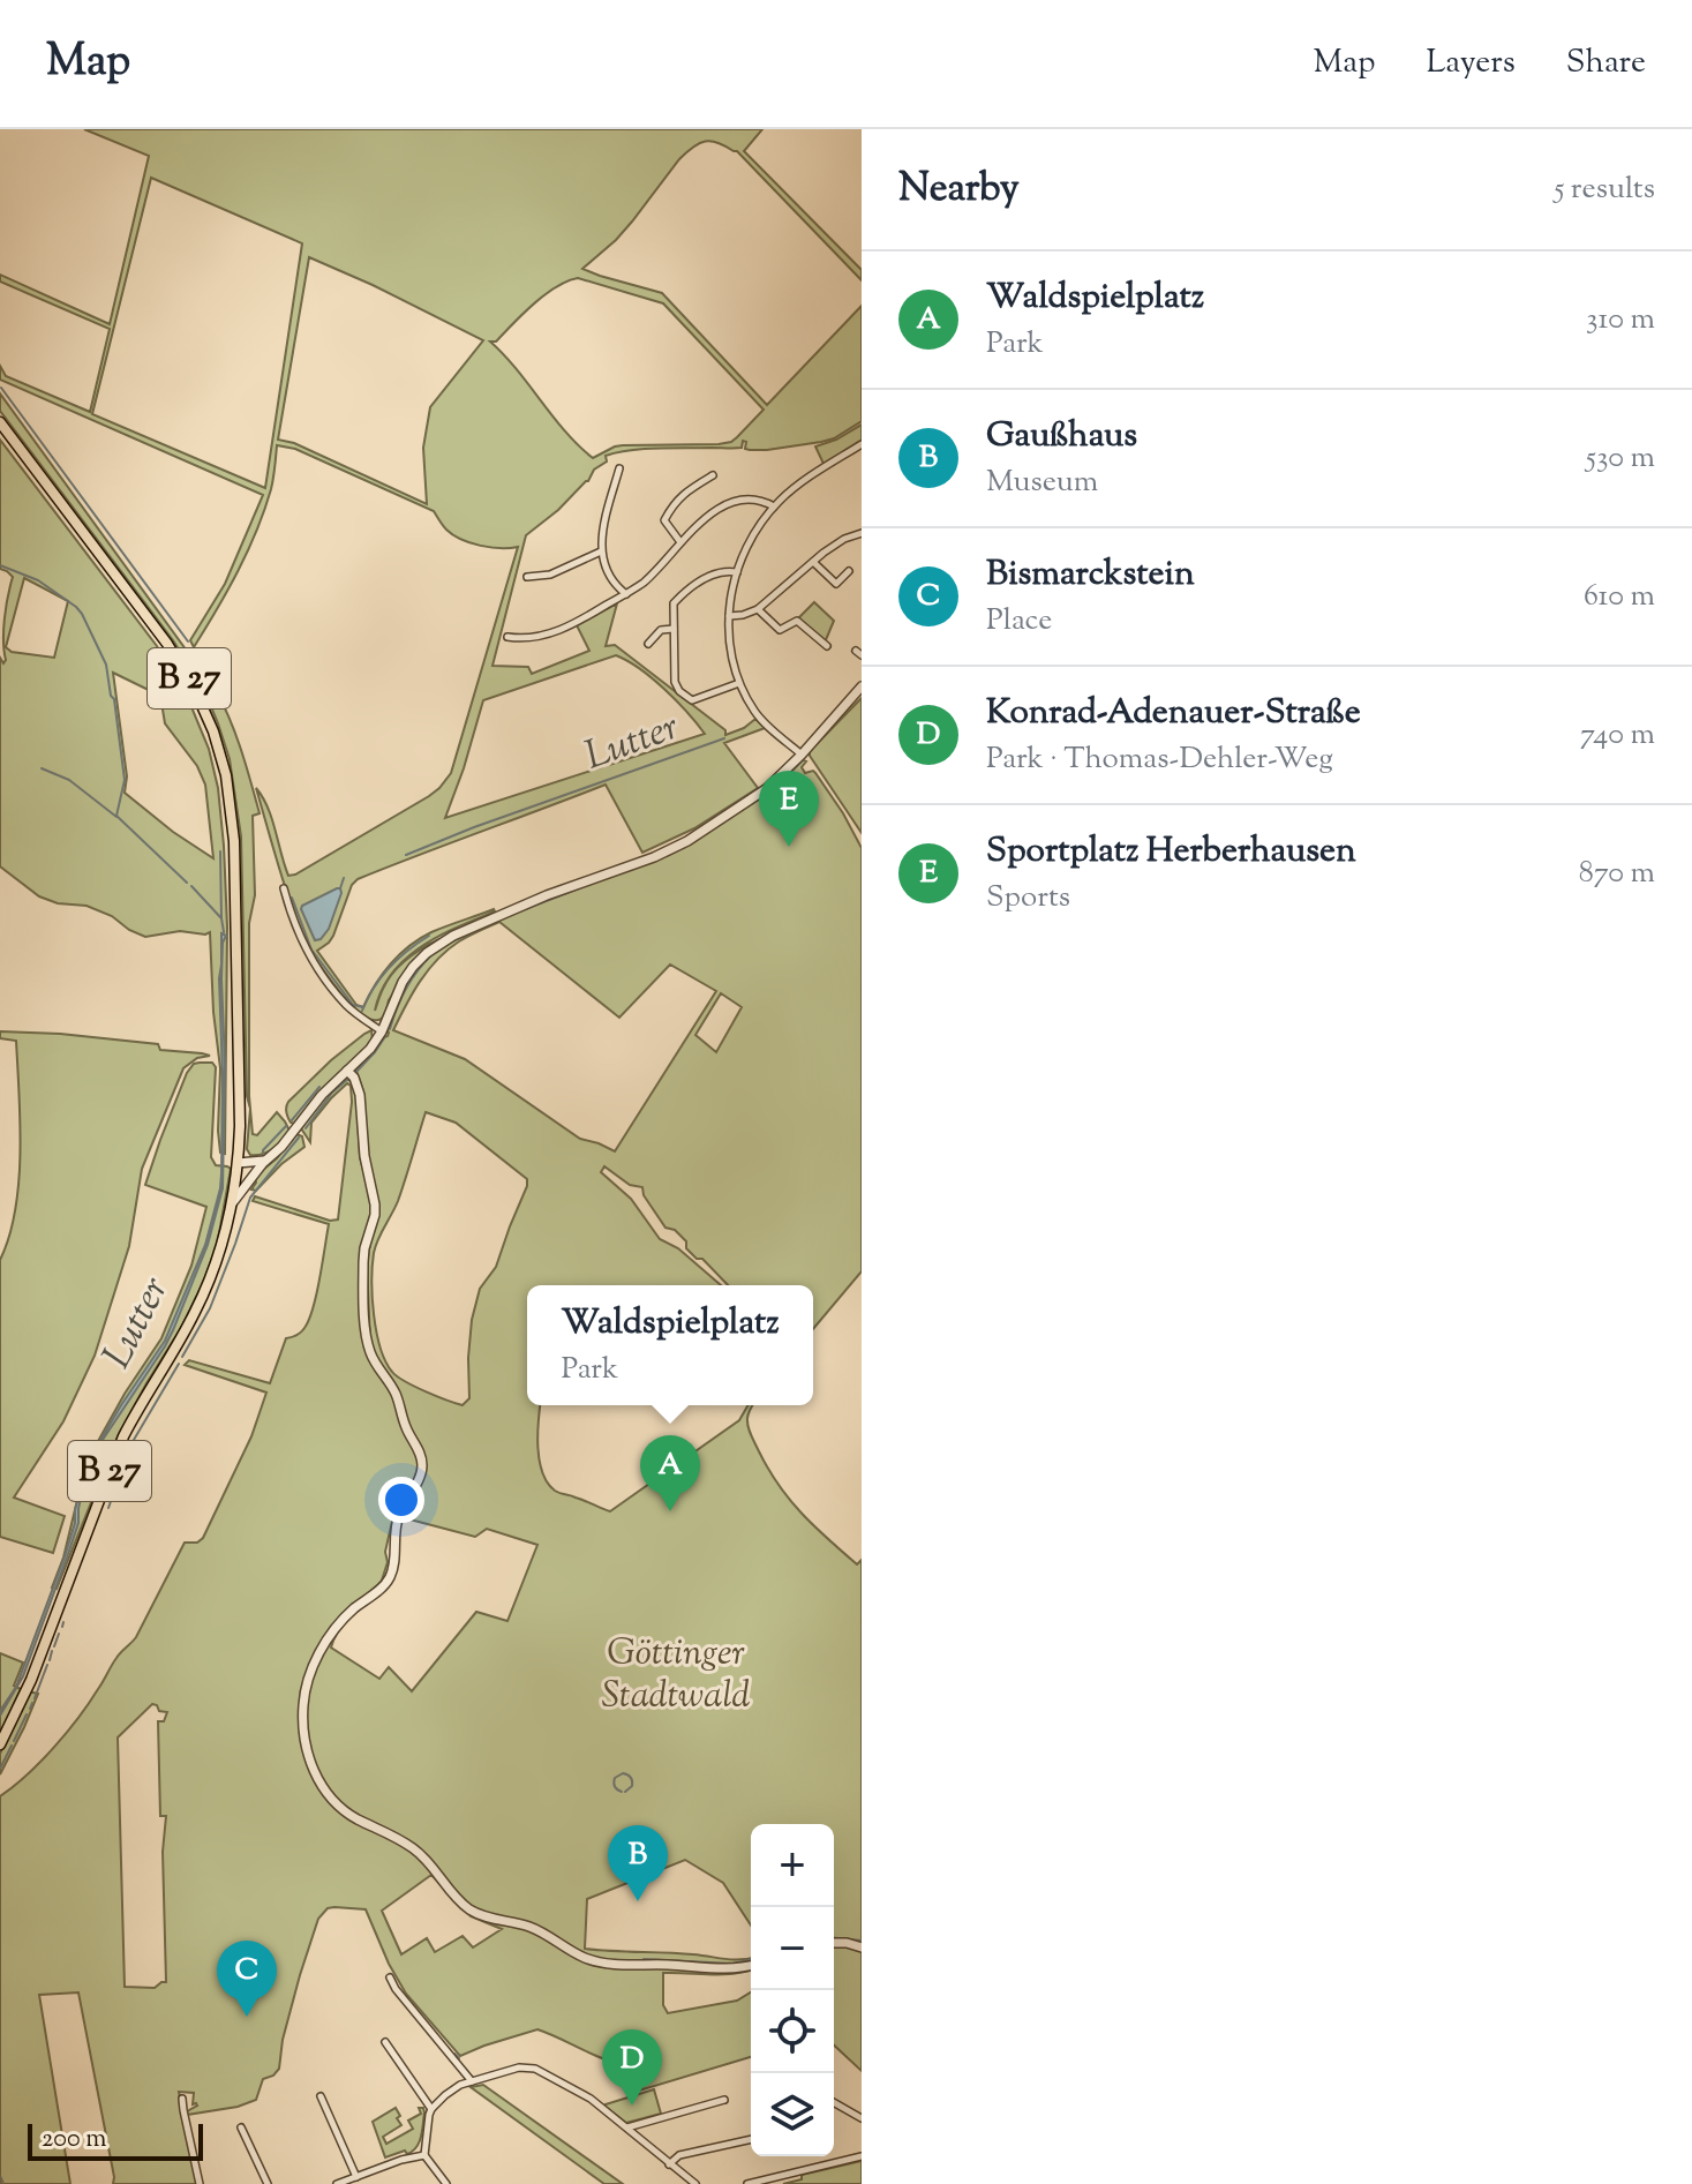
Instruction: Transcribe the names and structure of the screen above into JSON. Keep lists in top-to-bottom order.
{
  "streets": {
    "main road": ["B 27"]
  },
  "water": ["Lutter"],
  "parks": ["Göttinger Stadtwald"],
  "scale_bar": "200 m",
  "page": {
    "header": "Map",
    "nav": ["Map", "Layers", "Share"],
    "heading": ["Nearby", "5 results"],
    "list": [
      {
        "mark": "A",
        "name": "Waldspielplatz",
        "note": "Park",
        "value": "310 m"
      },
      {
        "mark": "B",
        "name": "Gaußhaus",
        "note": "Museum",
        "value": "530 m"
      },
      {
        "mark": "C",
        "name": "Bismarckstein",
        "note": "Place",
        "value": "610 m"
      },
      {
        "mark": "D",
        "name": "Konrad-Adenauer-Straße",
        "note": "Park · Thomas-Dehler-Weg",
        "value": "740 m"
      },
      {
        "mark": "E",
        "name": "Sportplatz Herberhausen",
        "note": "Sports",
        "value": "870 m"
      }
    ],
    "pins": [
      "E",
      "A",
      "B",
      "C",
      "D"
    ],
    "popup": ["Waldspielplatz", "Park"],
    "map_buttons": ["+", "−"],
    "scale": "200 m"
  }
}
